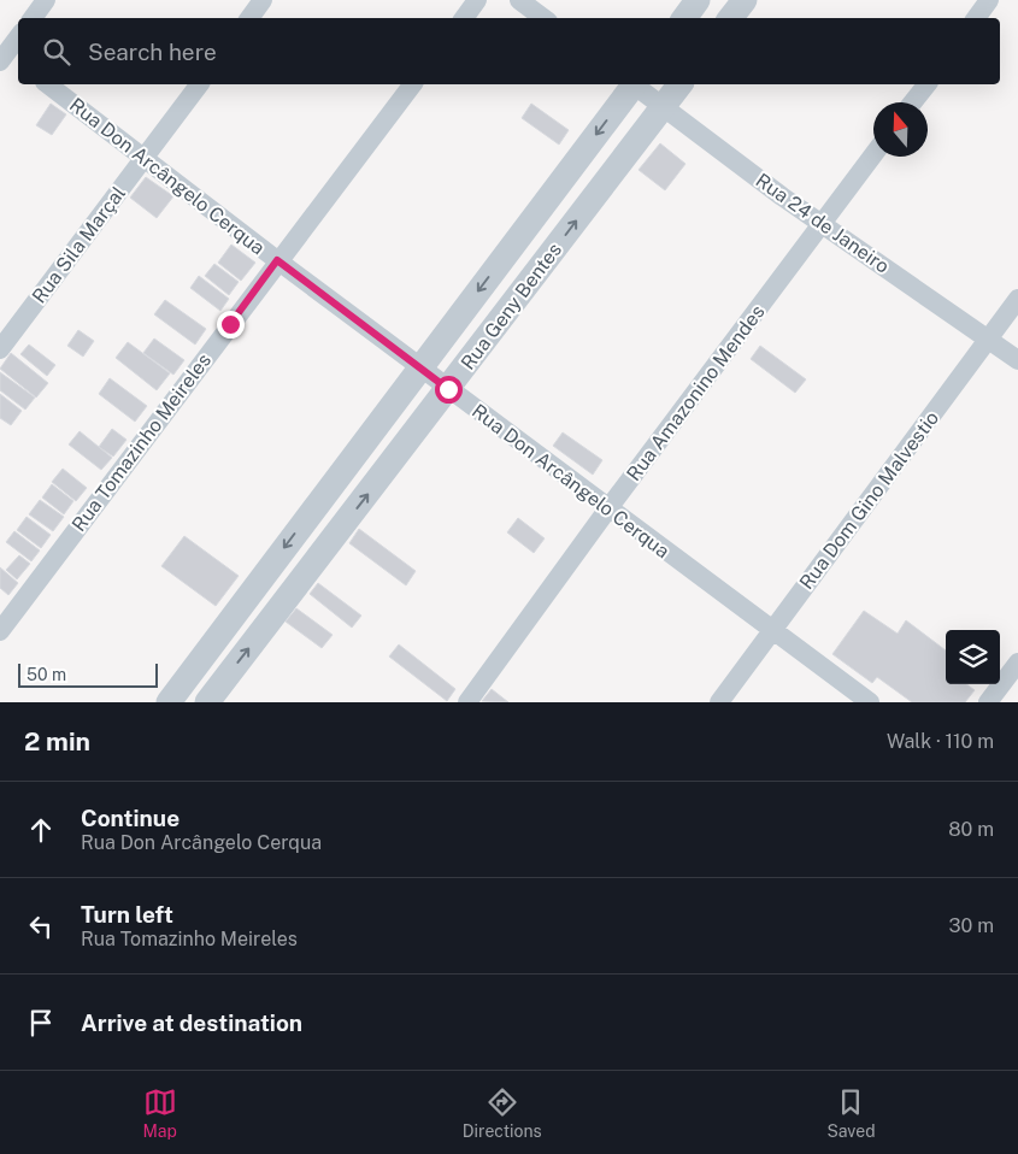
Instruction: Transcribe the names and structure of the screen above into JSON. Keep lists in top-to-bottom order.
{
  "streets": {
    "street": [
      "Rua Don Arcângelo Cerqua",
      "Rua 24 de Janeiro",
      "Rua Sila Marçal",
      "Rua Geny Bentes",
      "Rua Amazonino Mendes",
      "Rua Tomazinho Meireles",
      "Rua Dom Gino Malvestio"
    ]
  },
  "crossings": [
    ["Rua Don Arcângelo Cerqua", "Rua Sila Marçal"],
    ["Rua Don Arcângelo Cerqua", "Rua Geny Bentes"],
    ["Rua Don Arcângelo Cerqua", "Rua Amazonino Mendes"],
    ["Rua Don Arcângelo Cerqua", "Rua Tomazinho Meireles"],
    ["Rua Don Arcângelo Cerqua", "Rua Dom Gino Malvestio"],
    ["Rua 24 de Janeiro", "Rua Geny Bentes"],
    ["Rua 24 de Janeiro", "Rua Amazonino Mendes"],
    ["Rua 24 de Janeiro", "Rua Dom Gino Malvestio"]
  ],
  "scale_bar": "50 m",
  "north": "top",
  "page": {
    "search": "Search here",
    "scale": "50 m",
    "heading": ["2 min", "Walk · 110 m"],
    "list": [
      ["Continue", "Rua Don Arcângelo Cerqua", "80 m"],
      ["Turn left", "Rua Tomazinho Meireles", "30 m"],
      "Arrive at destination"
    ],
    "nav": ["Map", "Directions", "Saved"]
  }
}
